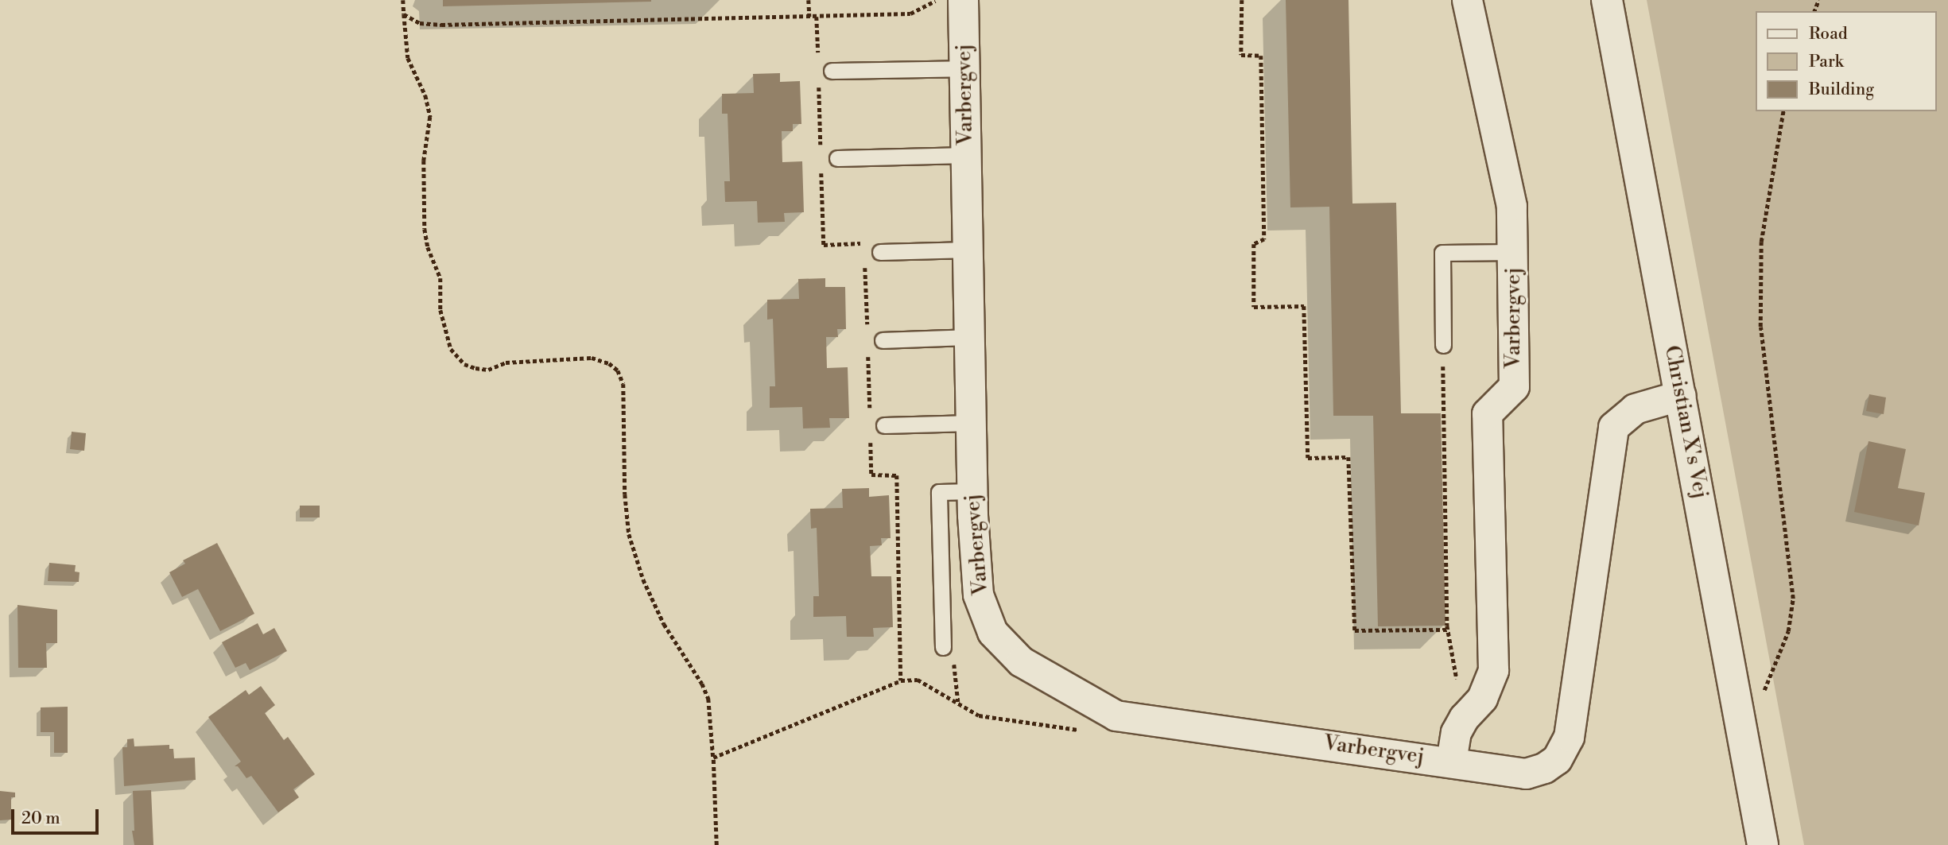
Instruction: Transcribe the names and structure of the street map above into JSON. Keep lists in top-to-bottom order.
{
  "streets": {
    "street": ["Varbergvej", "Christian X's Vej"]
  },
  "crossings": [
    ["Varbergvej", "Christian X's Vej"]
  ],
  "legend": ["Road", "Park", "Building"],
  "scale_bar": "20 m"
}
